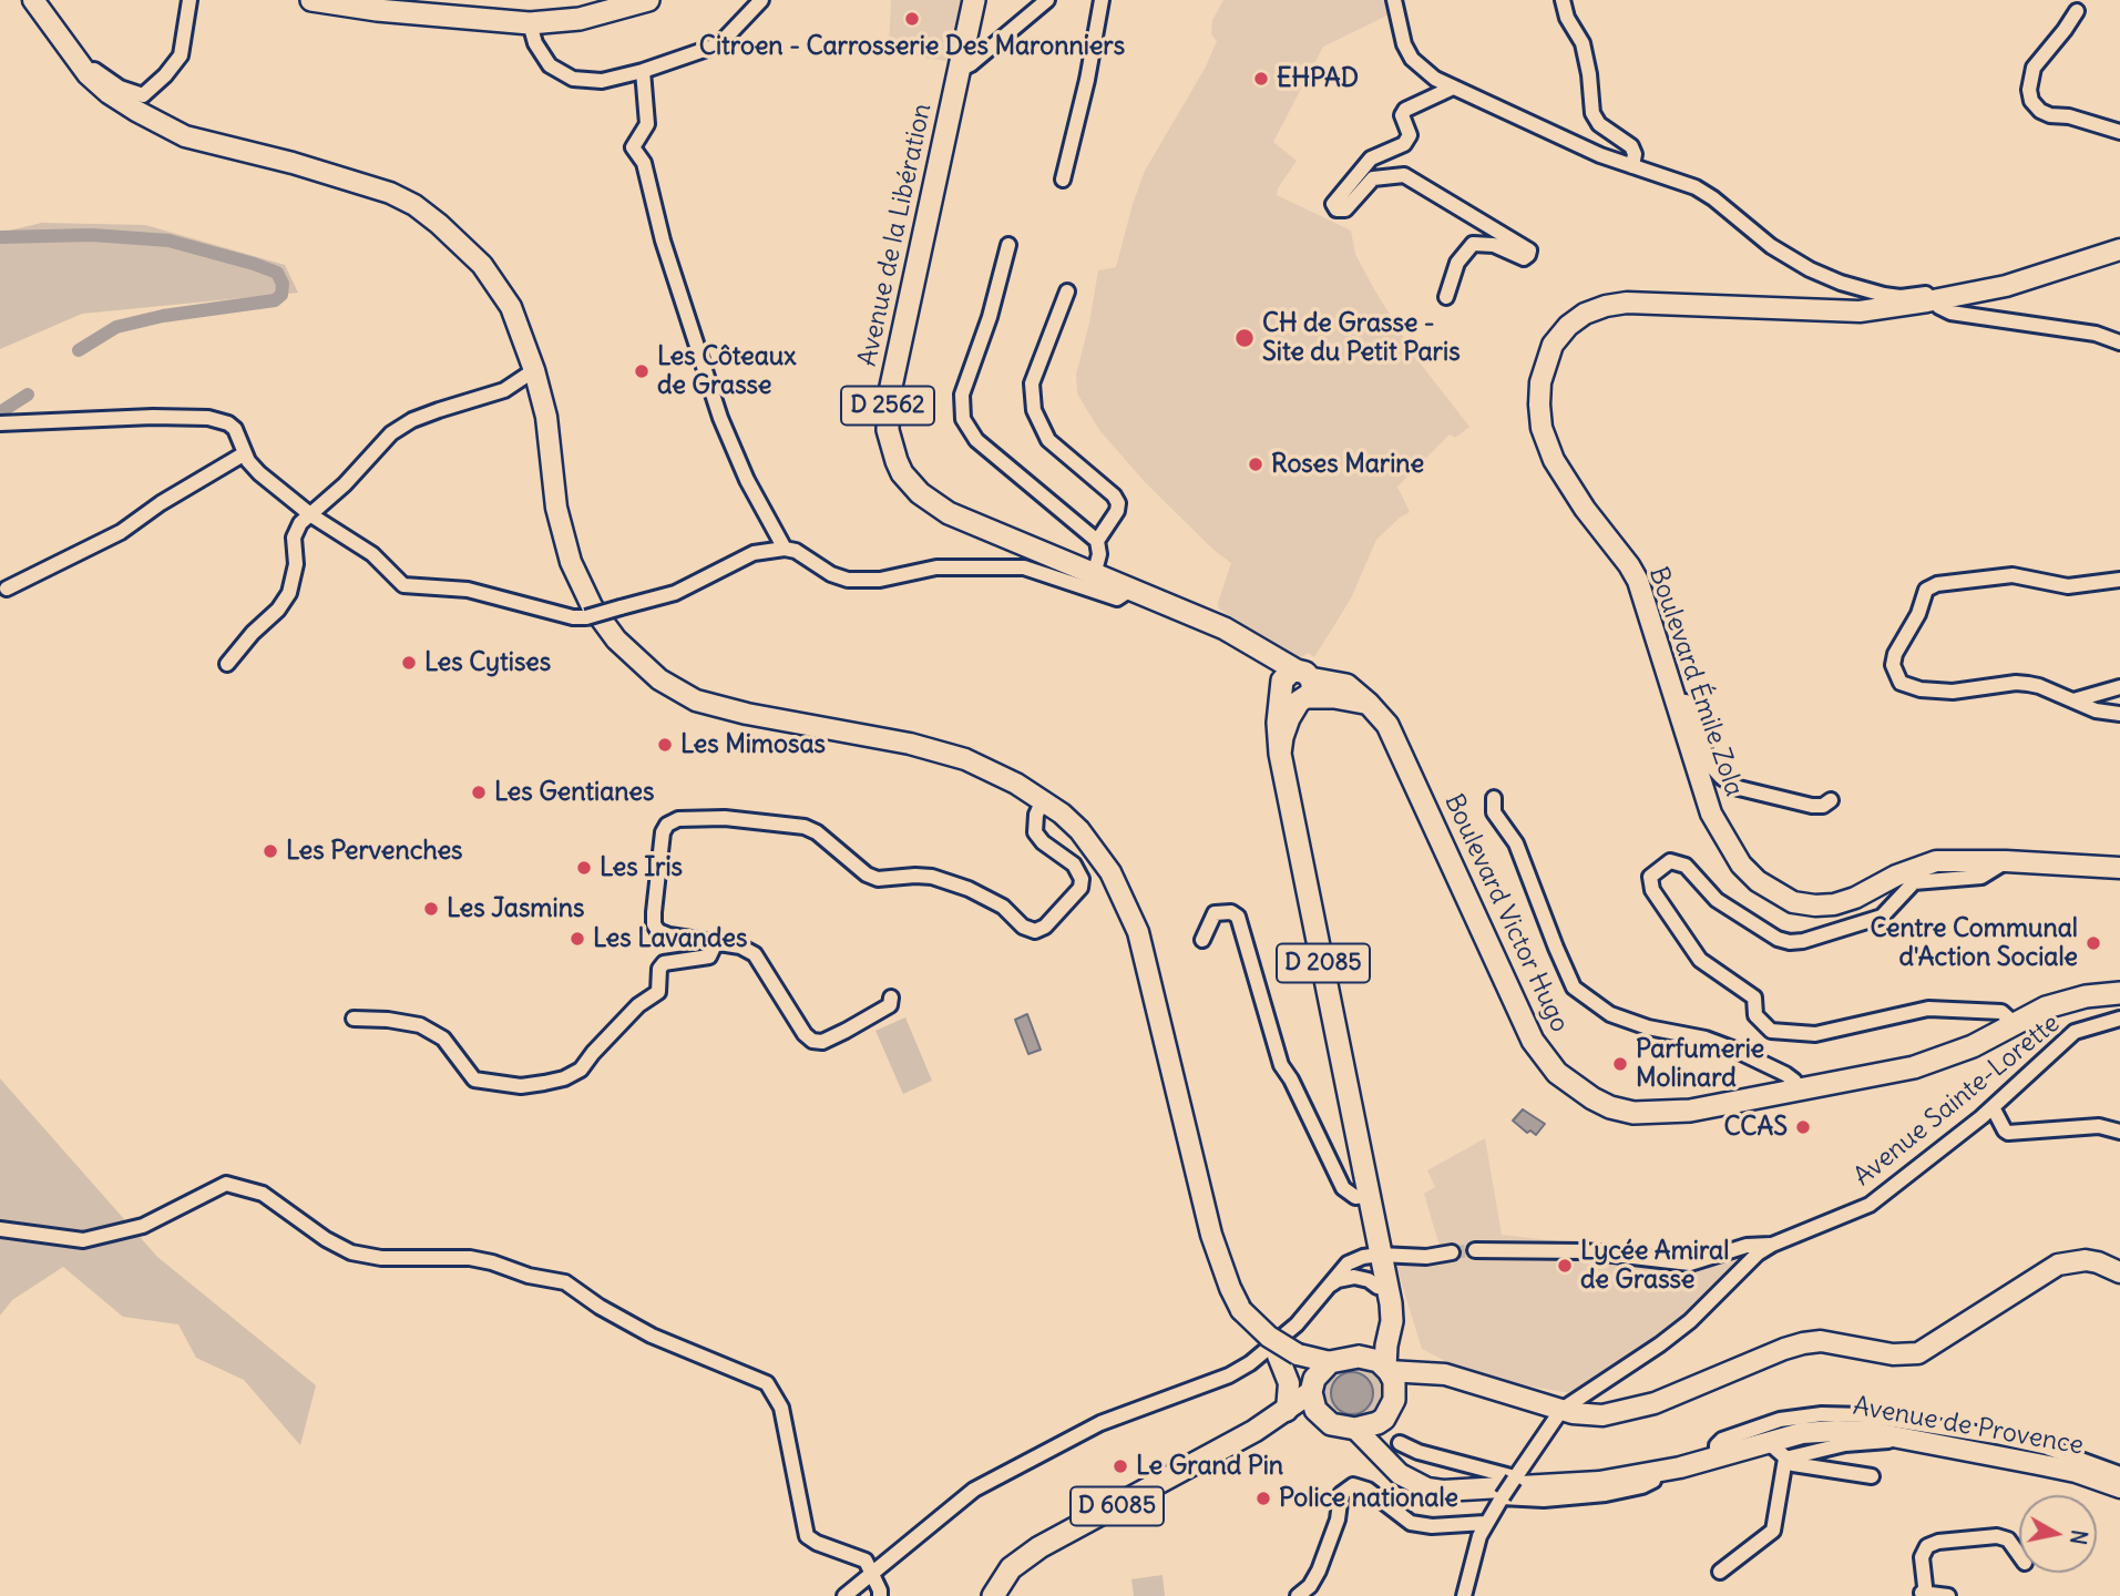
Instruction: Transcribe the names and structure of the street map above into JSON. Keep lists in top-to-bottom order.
{
  "streets": {
    "main road": [
      "Avenue de la Libération",
      "D 2562",
      "Boulevard Émile Zola",
      "Boulevard Victor Hugo",
      "D 2085",
      "Avenue de Provence",
      "D 6085"
    ],
    "street": ["Avenue Sainte-Lorette"]
  },
  "crossings": [
    ["Avenue de la Libération", "Boulevard Victor Hugo"],
    ["Avenue de la Libération", "D 2085"],
    ["Boulevard Victor Hugo", "D 2085"],
    ["D 2085", "D 6085"]
  ],
  "places": [
    "Citroen - Carrosserie Des Maronniers",
    "EHPAD",
    "CH de Grasse - Site du Petit Paris",
    "Les Côteaux de Grasse",
    "Roses Marine",
    "Les Cytises",
    "Les Mimosas",
    "Les Gentianes",
    "Les Pervenches",
    "Les Iris",
    "Les Jasmins",
    "Les Lavandes",
    "Centre Communal d'Action Sociale",
    "Parfumerie Molinard",
    "CCAS",
    "Lycée Amiral de Grasse",
    "Le Grand Pin",
    "Police nationale"
  ],
  "north": "right"
}
